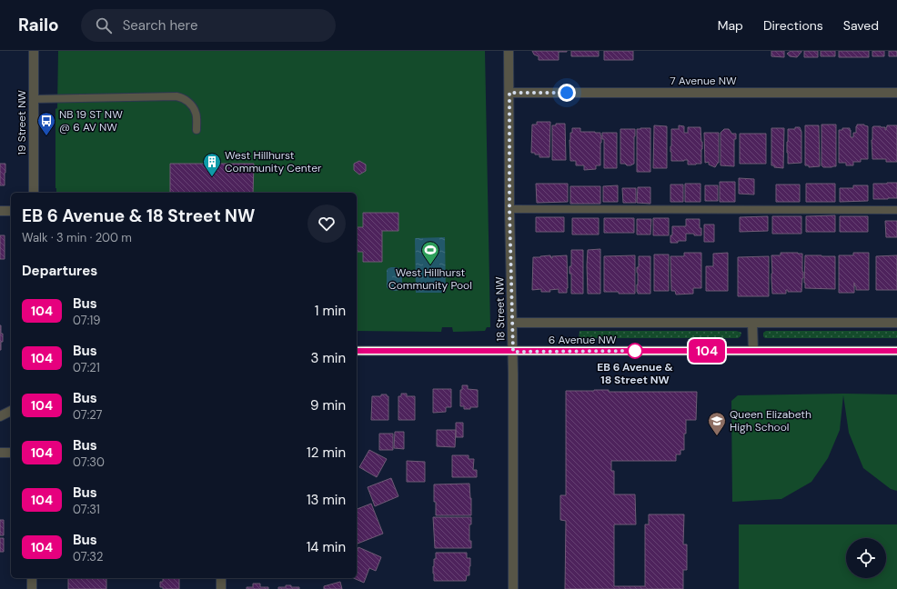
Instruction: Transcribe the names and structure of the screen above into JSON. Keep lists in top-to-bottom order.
{
  "streets": {
    "street": [
      "7 Avenue NW",
      "19 Street NW",
      "18 Street NW",
      "6 Avenue NW"
    ]
  },
  "crossings": [
    ["7 Avenue NW", "18 Street NW"],
    ["18 Street NW", "6 Avenue NW"]
  ],
  "places": {
    "bus stop": ["NB 19 ST NW @ 6 AV NW"],
    "building": ["West Hillhurst Community Center"],
    "sports": ["West Hillhurst Community Pool"],
    "other": ["EB 6 Avenue & 18 Street NW"],
    "school or university": ["Queen Elizabeth High School"]
  },
  "lines": ["bus line 104"],
  "page": {
    "header": "Railo",
    "search": "Search here",
    "nav": ["Map", "Directions", "Saved"],
    "on_map": "104",
    "heading": [
      ["EB 6 Avenue & 18 Street NW", "Walk · 3 min · 200 m"],
      "Departures"
    ],
    "list": [
      {
        "mark": "104",
        "name": "Bus",
        "note": "07:19",
        "value": "1 min"
      },
      {
        "mark": "104",
        "name": "Bus",
        "note": "07:21",
        "value": "3 min"
      },
      {
        "mark": "104",
        "name": "Bus",
        "note": "07:27",
        "value": "9 min"
      },
      {
        "mark": "104",
        "name": "Bus",
        "note": "07:30",
        "value": "12 min"
      },
      {
        "mark": "104",
        "name": "Bus",
        "note": "07:31",
        "value": "13 min"
      },
      {
        "mark": "104",
        "name": "Bus",
        "note": "07:32",
        "value": "14 min"
      }
    ]
  }
}
